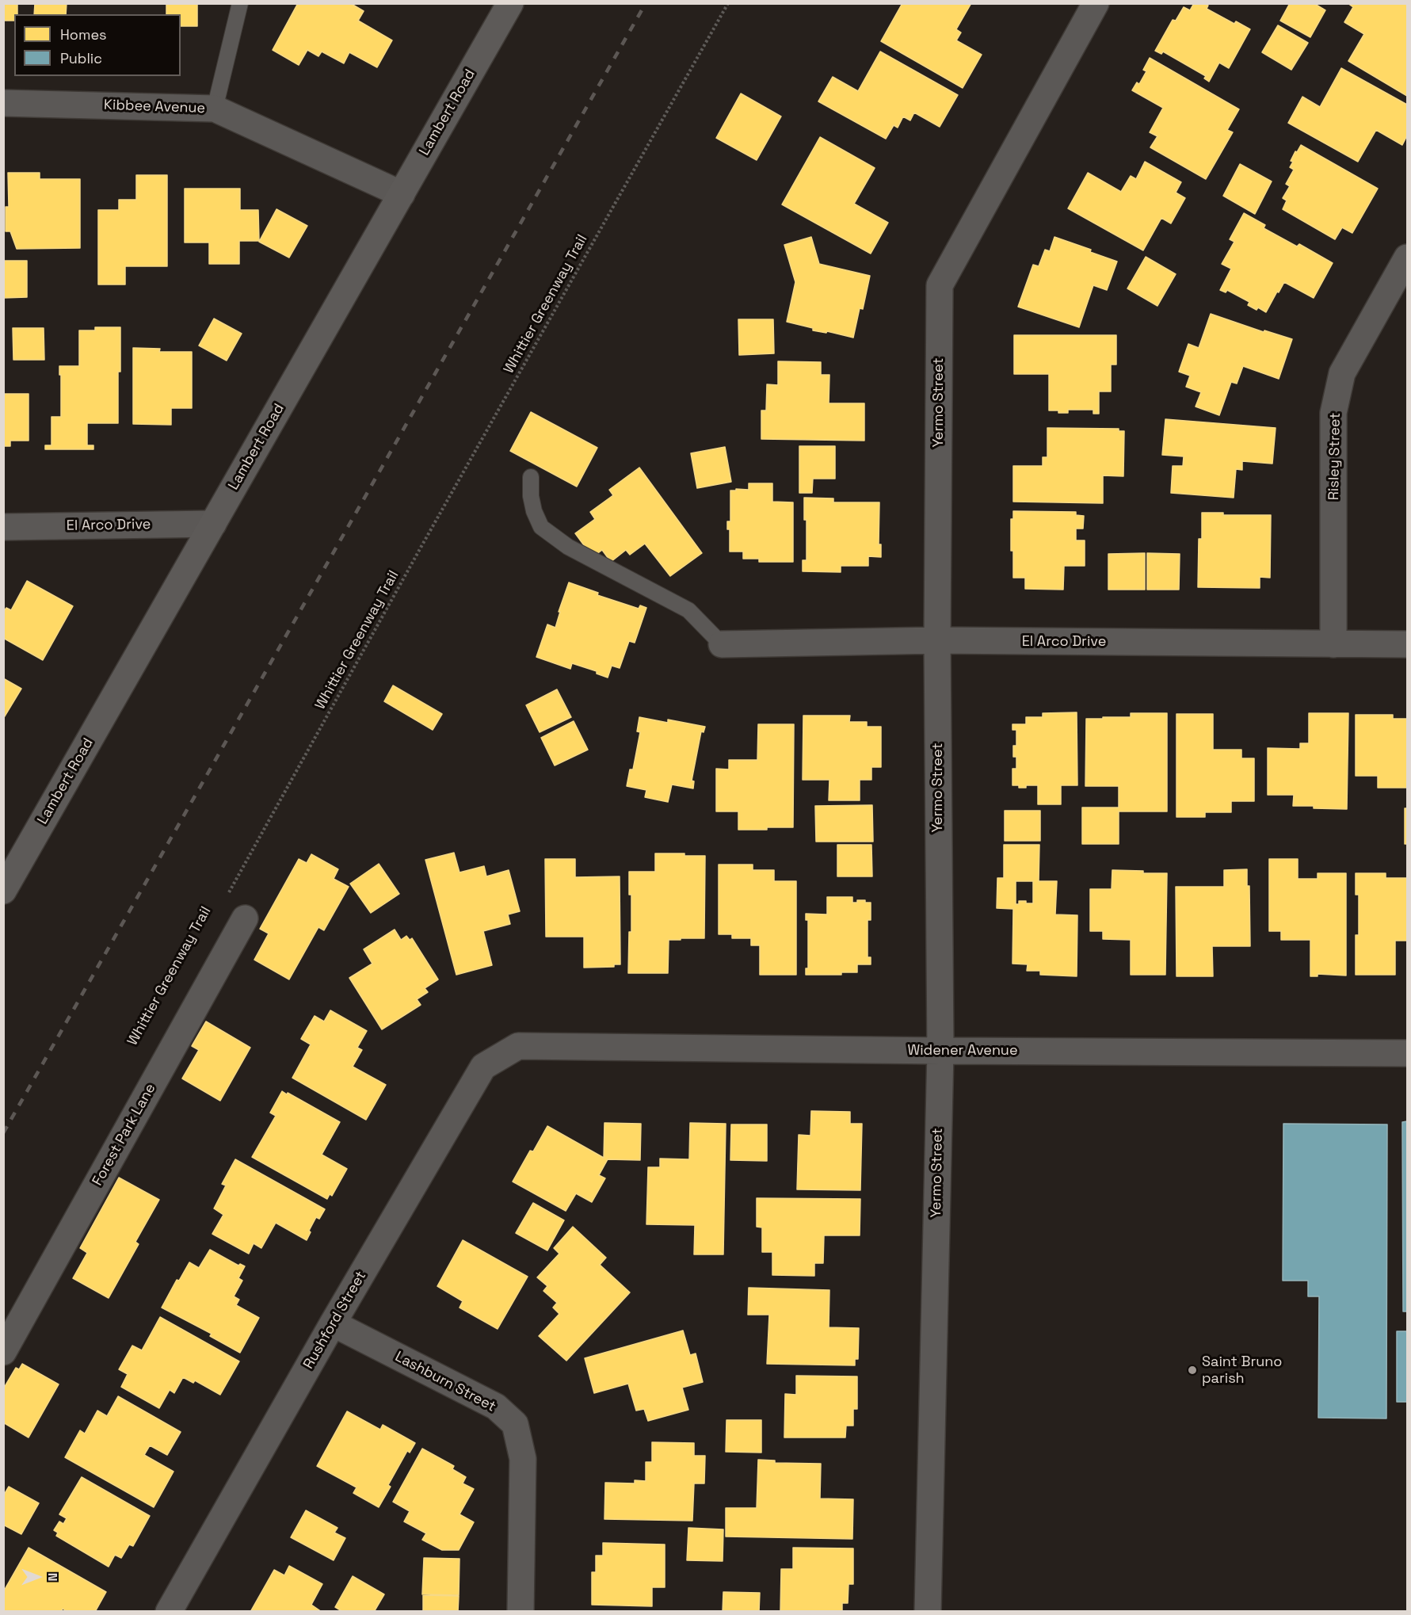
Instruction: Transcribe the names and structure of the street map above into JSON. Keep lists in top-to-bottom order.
{
  "streets": {
    "main road": ["Lambert Road"],
    "street": [
      "Kibbee Avenue",
      "Yermo Street",
      "Risley Street",
      "El Arco Drive",
      "Widener Avenue",
      "Forest Park Lane",
      "Rushford Street",
      "Lashburn Street"
    ],
    "path": ["Whittier Greenway Trail"]
  },
  "crossings": [
    ["Kibbee Avenue", "Lambert Road"],
    ["Lambert Road", "El Arco Drive"],
    ["Yermo Street", "El Arco Drive"],
    ["Yermo Street", "Widener Avenue"],
    ["Risley Street", "El Arco Drive"],
    ["Widener Avenue", "Rushford Street"],
    ["Rushford Street", "Lashburn Street"]
  ],
  "places": ["Saint Bruno parish"],
  "legend": ["Homes", "Public"],
  "north": "right"
}
